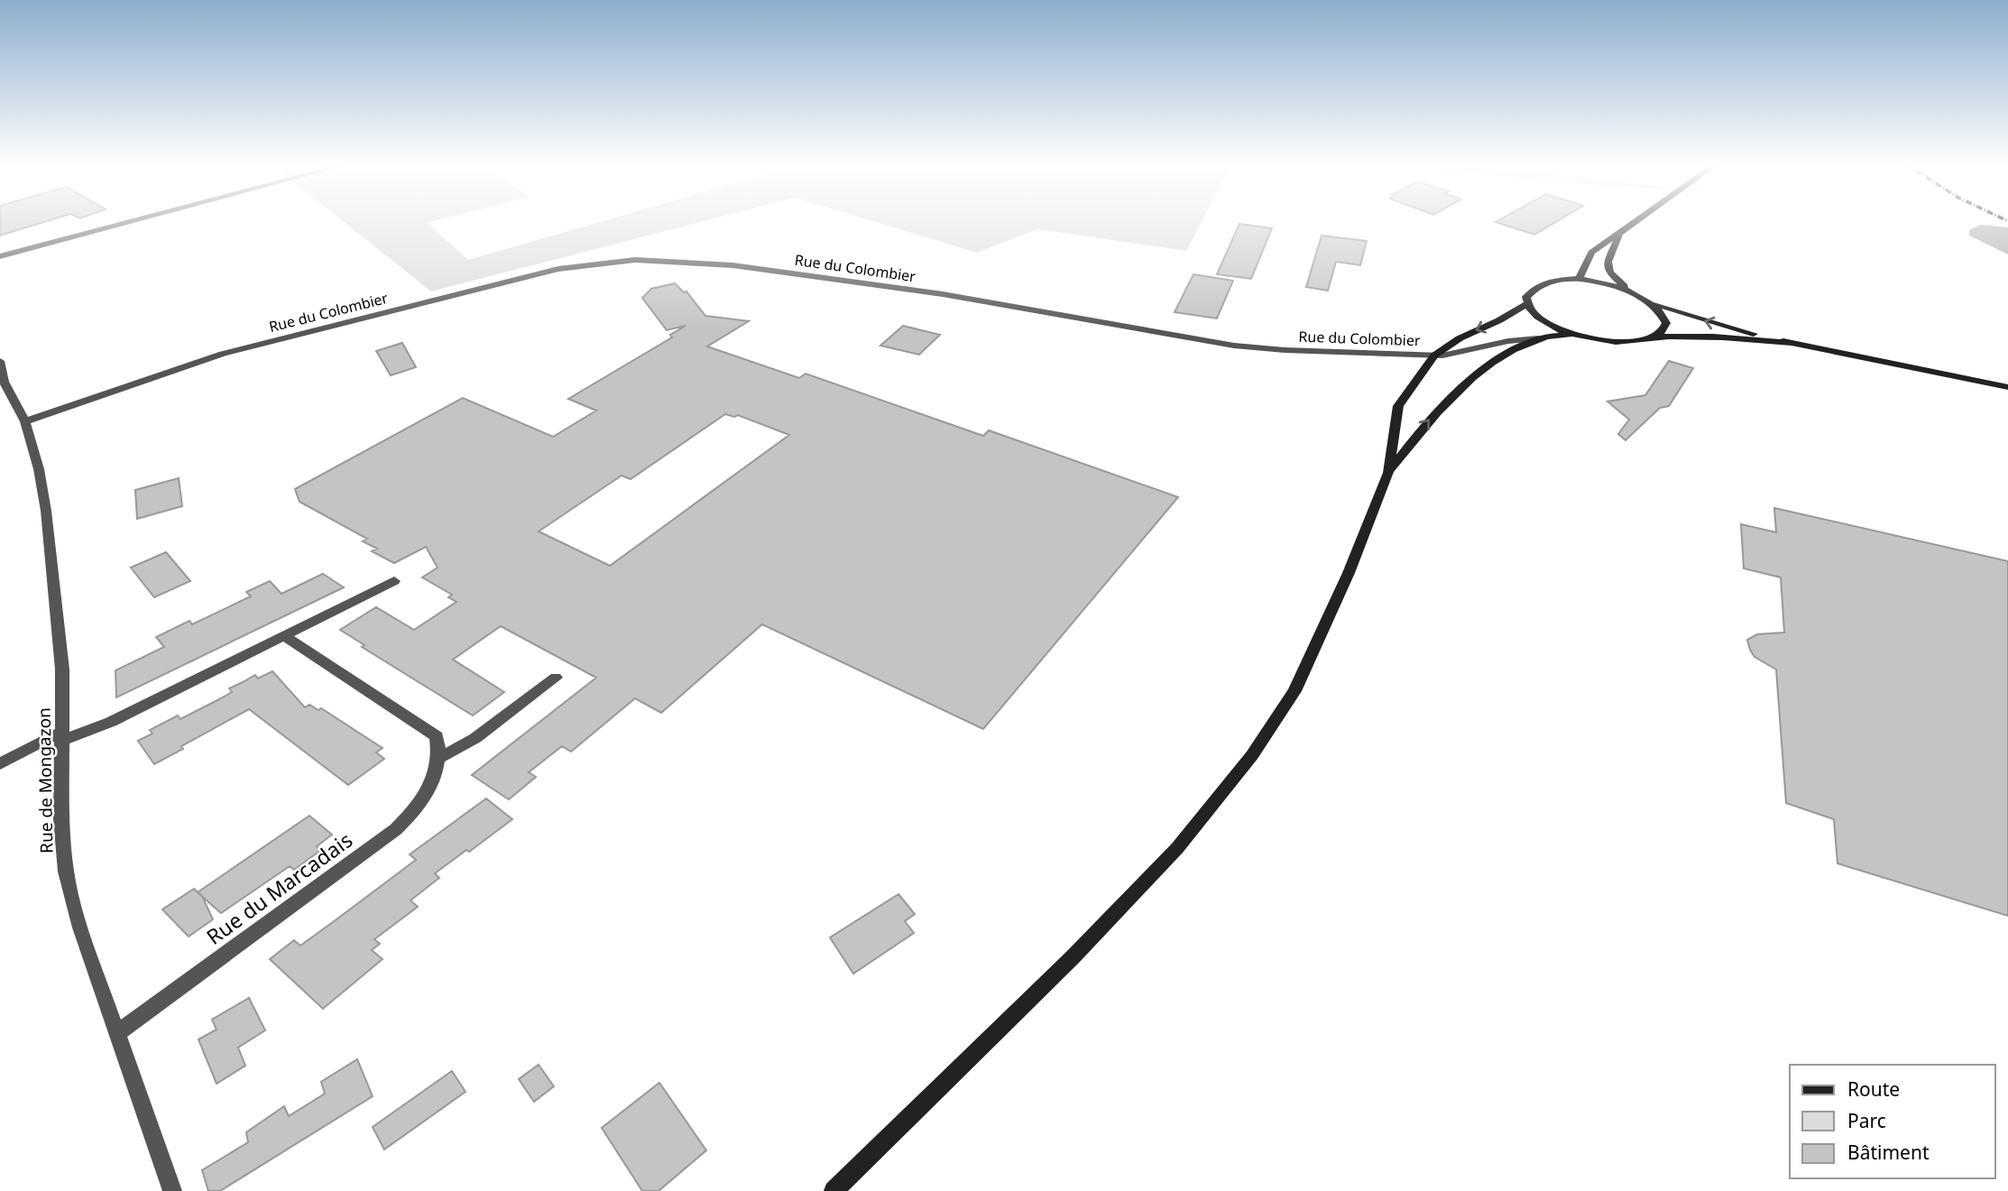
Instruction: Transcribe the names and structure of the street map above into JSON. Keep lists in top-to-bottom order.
{
  "streets": {
    "street": ["Rue du Colombier", "Rue de Mongazon", "Rue du Marcadais"]
  },
  "crossings": [
    ["Rue du Colombier", "Rue de Mongazon"],
    ["Rue de Mongazon", "Rue du Marcadais"]
  ],
  "legend": ["Route", "Parc", "Bâtiment"]
}
